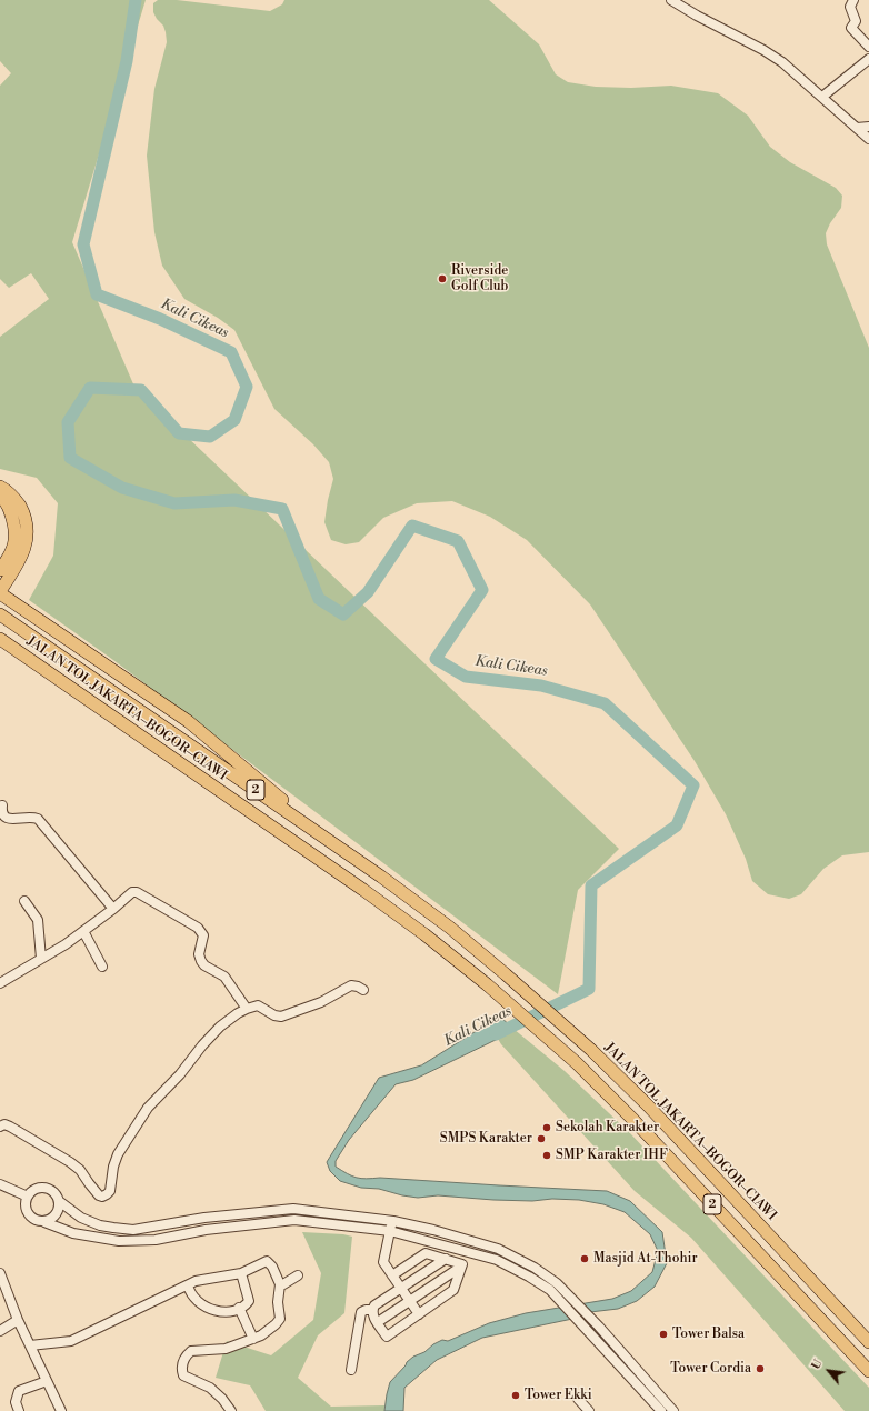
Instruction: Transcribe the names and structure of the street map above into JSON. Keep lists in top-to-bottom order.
{
  "streets": {
    "highway": ["JALAN TOL JAKARTA–BOGOR–CIAWI", "2"]
  },
  "water": ["Kali Cikeas"],
  "places": [
    "Riverside Golf Club",
    "Sekolah Karakter",
    "SMPS Karakter",
    "SMP Karakter IHF",
    "Masjid At-Thohir",
    "Tower Balsa",
    "Tower Cordia",
    "Tower Ekki"
  ],
  "north": "top left"
}
